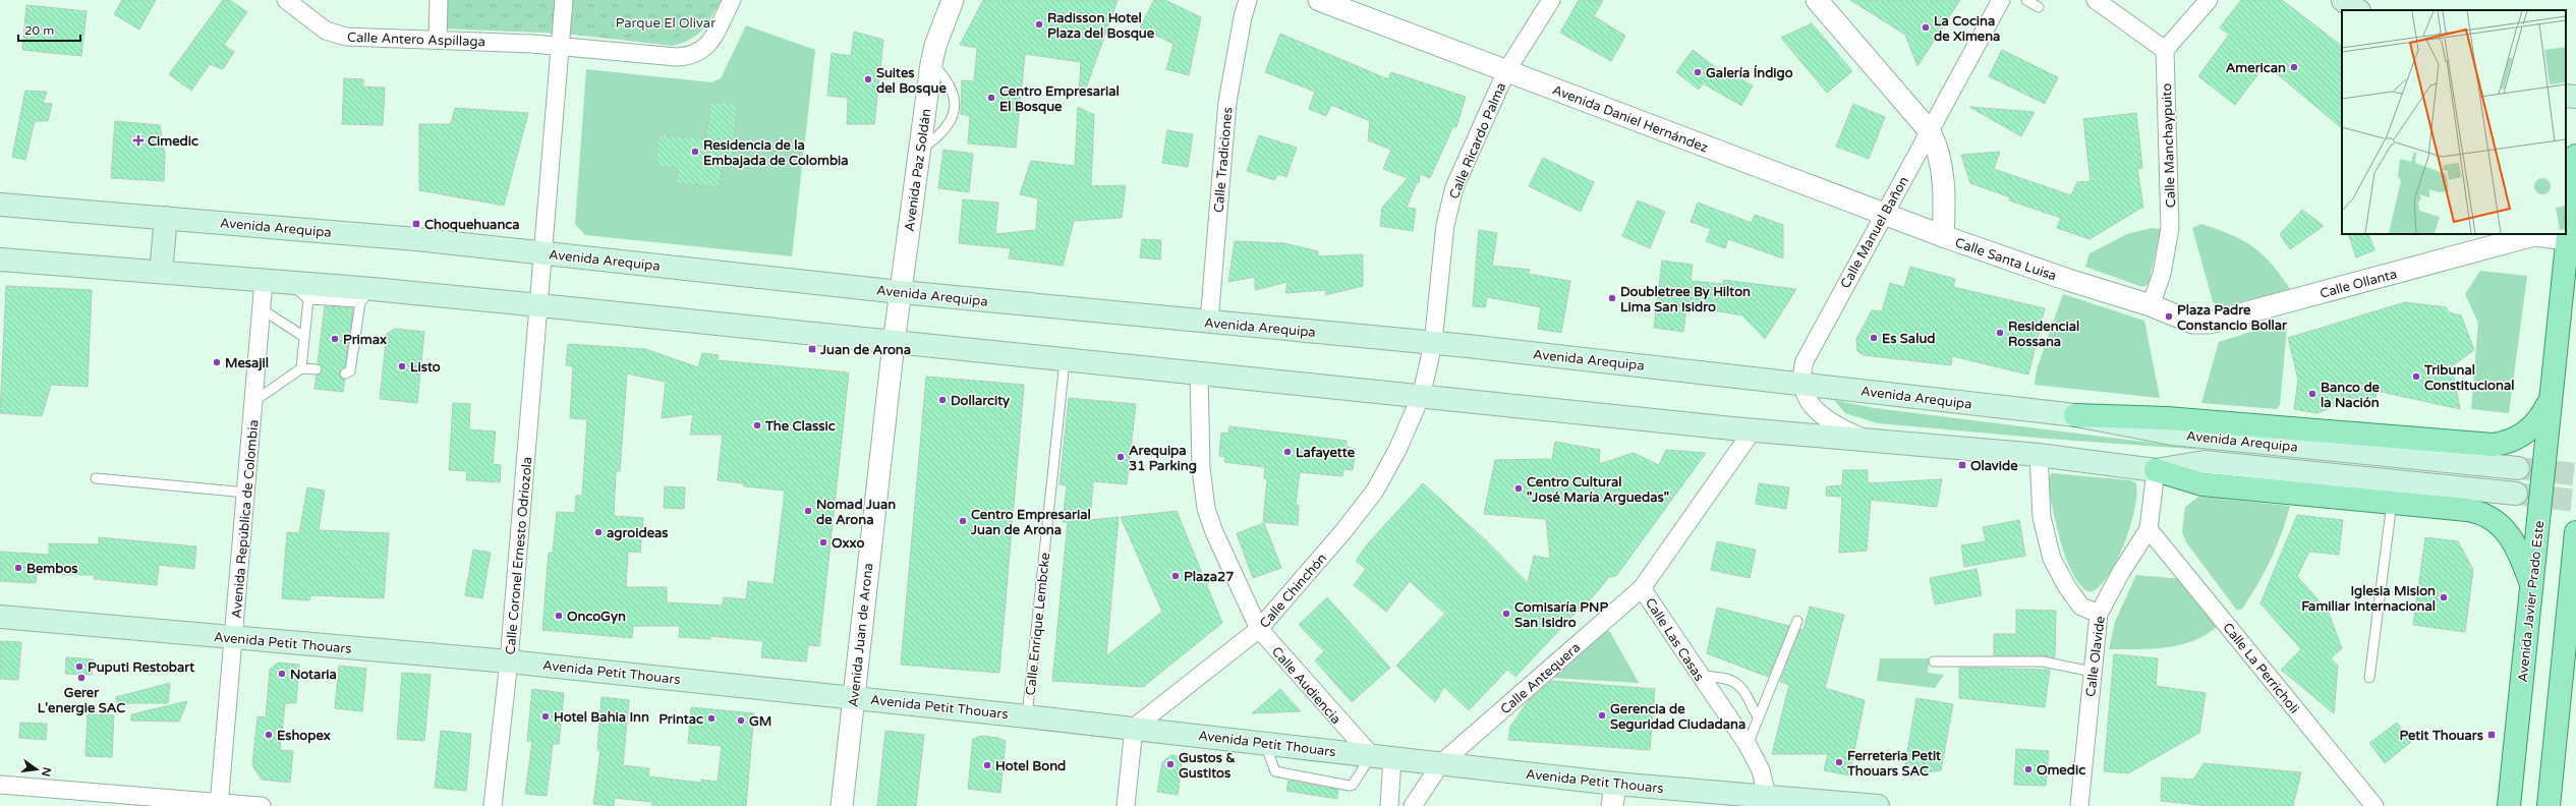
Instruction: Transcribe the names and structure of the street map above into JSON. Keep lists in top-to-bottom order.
{
  "streets": {
    "main road": ["Avenida Arequipa", "Avenida Javier Prado Este", "Avenida Petit Thouars"],
    "street": [
      "Calle Antero Aspillaga",
      "Avenida Daniel Hernández",
      "Calle Ricardo Palma",
      "Calle Manchaypuito",
      "Calle Tradiciones",
      "Avenida Paz Soldán",
      "Calle Manuel Bañon",
      "Calle Santa Luisa",
      "Calle Ollanta",
      "Avenida República de Colombia",
      "Calle Coronel Ernesto Odriozola",
      "Calle Chinchón",
      "Avenida Juan de Arona",
      "Calle Las Casas",
      "Calle Olavide",
      "Calle La Perricholi",
      "Calle Antequera",
      "Calle Audiencia"
    ],
    "lane": ["Calle Enrique Lembcke"]
  },
  "crossings": [
    ["Calle Antero Aspillaga", "Calle Coronel Ernesto Odriozola"],
    ["Avenida Daniel Hernández", "Calle Ricardo Palma"],
    ["Avenida Daniel Hernández", "Calle Manuel Bañon"],
    ["Avenida Daniel Hernández", "Calle Santa Luisa"],
    ["Calle Ricardo Palma", "Avenida Arequipa"],
    ["Calle Ricardo Palma", "Calle Chinchón"],
    ["Calle Manchaypuito", "Calle Santa Luisa"],
    ["Calle Manchaypuito", "Calle Ollanta"],
    ["Calle Tradiciones", "Avenida Arequipa"],
    ["Avenida Paz Soldán", "Avenida Arequipa"],
    ["Avenida Paz Soldán", "Avenida Juan de Arona"],
    ["Avenida Arequipa", "Calle Manuel Bañon"],
    ["Avenida Arequipa", "Avenida República de Colombia"],
    ["Avenida Arequipa", "Calle Coronel Ernesto Odriozola"],
    ["Avenida Arequipa", "Calle Chinchón"],
    ["Avenida Arequipa", "Calle Enrique Lembcke"],
    ["Avenida Arequipa", "Avenida Juan de Arona"],
    ["Avenida Arequipa", "Calle Olavide"],
    ["Avenida Arequipa", "Calle Antequera"],
    ["Avenida Arequipa", "Calle Audiencia"],
    ["Calle Manuel Bañon", "Calle Santa Luisa"],
    ["Calle Santa Luisa", "Calle Ollanta"],
    ["Calle Ollanta", "Avenida Javier Prado Este"],
    ["Avenida República de Colombia", "Avenida Petit Thouars"],
    ["Calle Coronel Ernesto Odriozola", "Avenida Petit Thouars"],
    ["Calle Chinchón", "Avenida Petit Thouars"],
    ["Calle Chinchón", "Calle Audiencia"],
    ["Calle Enrique Lembcke", "Avenida Petit Thouars"],
    ["Avenida Juan de Arona", "Avenida Petit Thouars"],
    ["Calle Las Casas", "Avenida Petit Thouars"],
    ["Calle Las Casas", "Calle Antequera"],
    ["Avenida Petit Thouars", "Calle Antequera"],
    ["Avenida Petit Thouars", "Calle Audiencia"],
    ["Calle Olavide", "Calle La Perricholi"]
  ],
  "parks": ["Parque El Olivar"],
  "places": {
    "other": [
      "Radisson Hotel Plaza del Bosque",
      "La Cocina de Ximena",
      "American",
      "Galería Índigo",
      "Suites del Bosque",
      "Centro Empresarial El Bosque",
      "Residencia de la Embajada de Colombia",
      "Doubletree By Hilton Lima San Isidro",
      "Plaza Padre Constancio Bollar",
      "Residencial Rossana",
      "Es Salud",
      "Primax",
      "Mesajil",
      "Listo",
      "Tribunal Constitucional",
      "Banco de la Nación",
      "Dollarcity",
      "The Classic",
      "Lafayette",
      "Arequipa 31 Parking",
      "Centro Cultural \"José María Arguedas\"",
      "Nomad Juan de Arona",
      "Centro Empresarial Juan de Arona",
      "agroideas",
      "Oxxo",
      "Bembos",
      "Plaza27",
      "Iglesia Mision Familiar Internacional",
      "Comisaría PNP San Isidro",
      "OncoGyn",
      "Puputi Restobart",
      "Notaria",
      "Gerer L'energie SAC",
      "Gerencia de Seguridad Ciudadana",
      "Hotel Bahia Inn",
      "Printac",
      "GM",
      "Eshopex",
      "Ferreteria Petit Thouars SAC",
      "Gustos & Gustitos",
      "Hotel Bond",
      "Omedic"
    ],
    "health": ["Cimedic"],
    "transit": [
      "Choquehuanca",
      "Juan de Arona",
      "Olavide",
      "Petit Thouars"
    ]
  },
  "scale_bar": "20 m",
  "north": "right"
}
